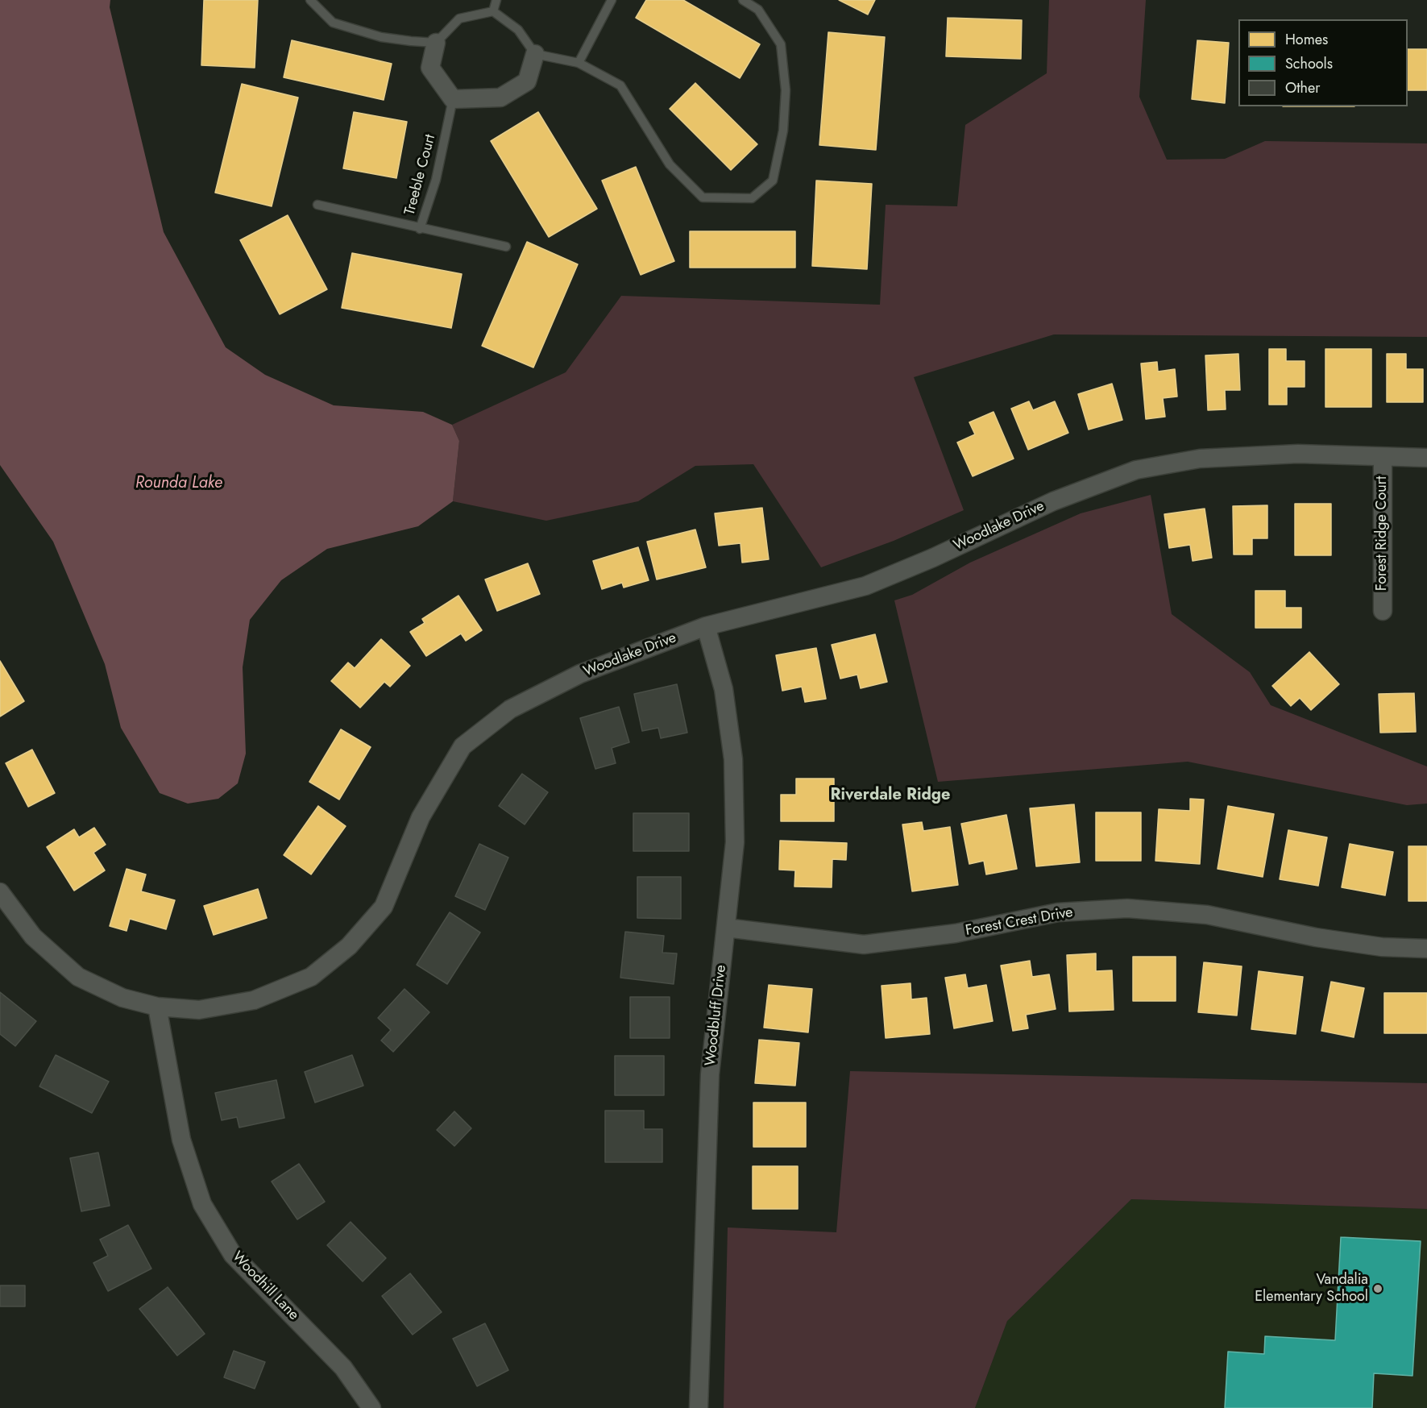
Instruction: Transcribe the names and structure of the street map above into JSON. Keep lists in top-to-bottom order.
{
  "streets": {
    "street": [
      "Woodlake Drive",
      "Forest Ridge Court",
      "Forest Crest Drive",
      "Woodbluff Drive",
      "Woodhill Lane"
    ],
    "lane": ["Treeble Court"]
  },
  "crossings": [
    ["Woodlake Drive", "Forest Ridge Court"],
    ["Woodlake Drive", "Woodbluff Drive"],
    ["Woodlake Drive", "Woodhill Lane"],
    ["Forest Crest Drive", "Woodbluff Drive"]
  ],
  "districts": ["Riverdale Ridge"],
  "water": ["Rounda Lake"],
  "places": ["Vandalia Elementary School"],
  "legend": ["Homes", "Schools", "Other"]
}
